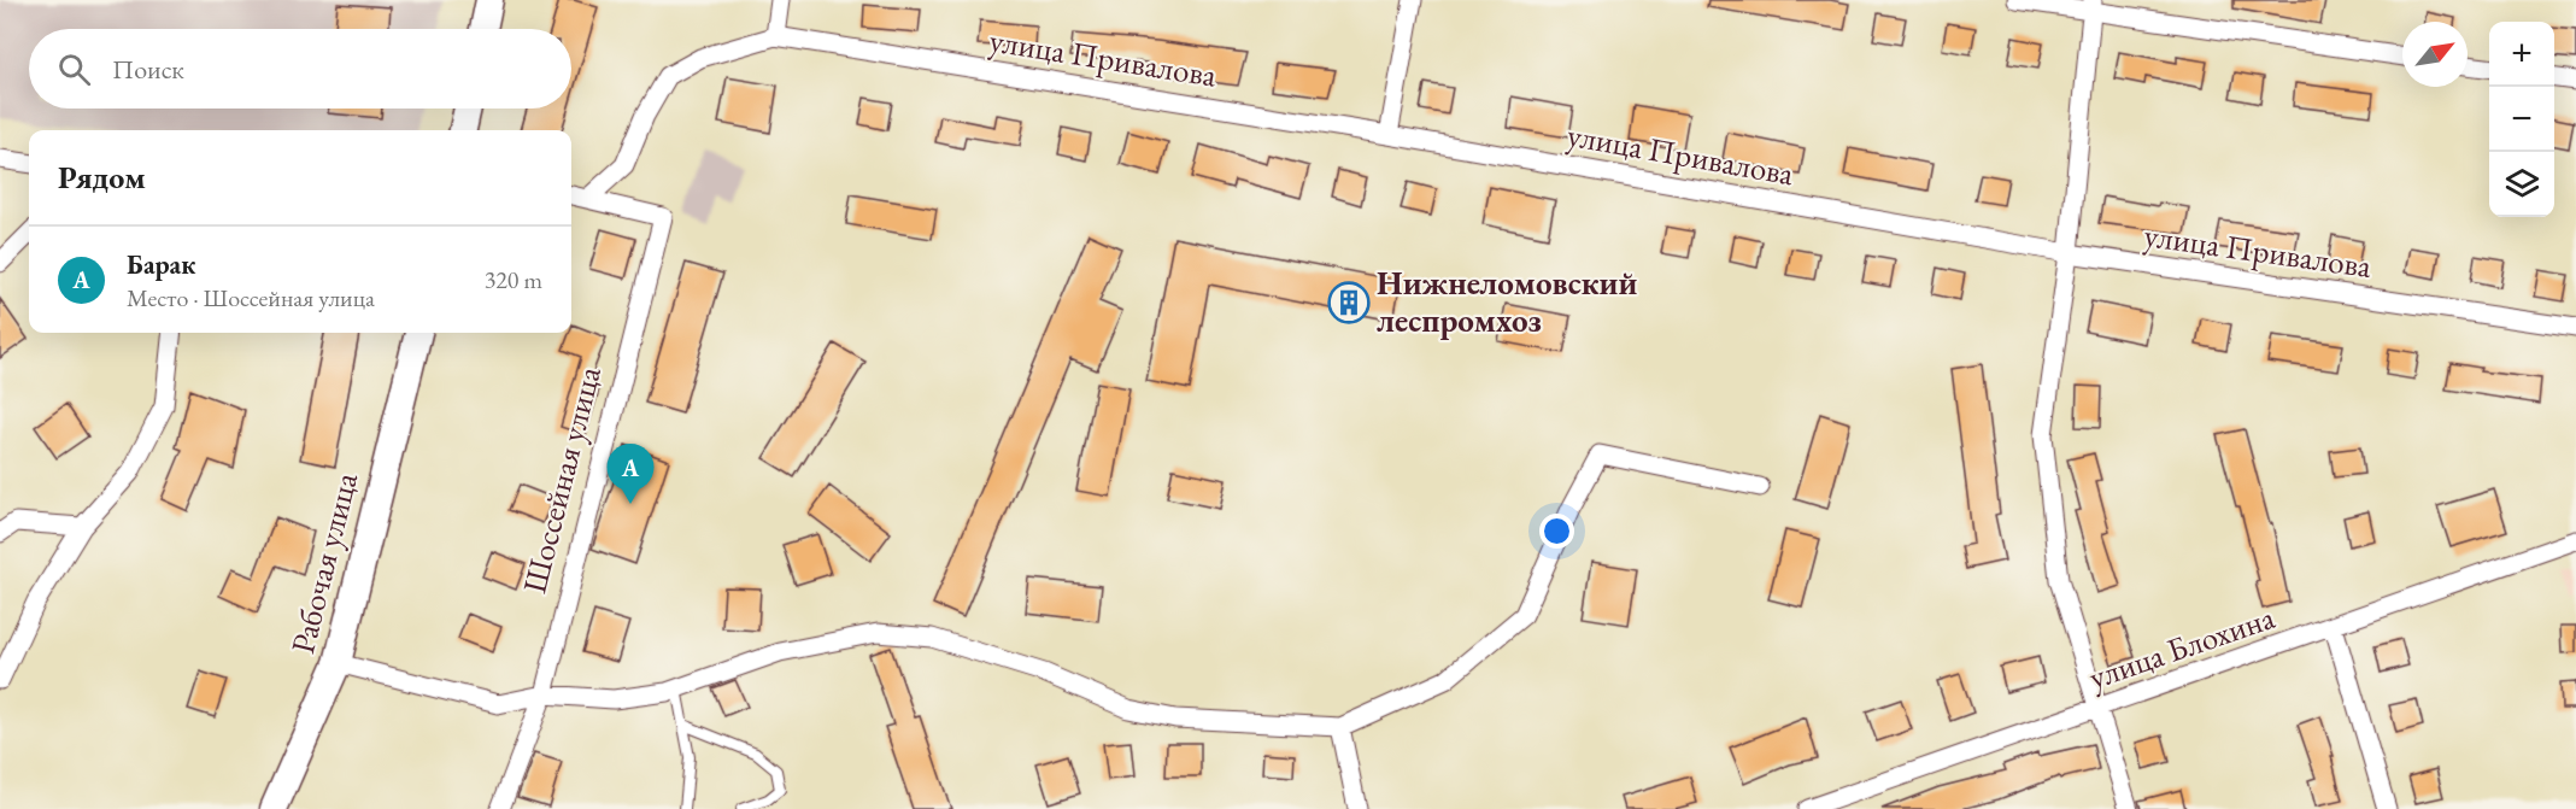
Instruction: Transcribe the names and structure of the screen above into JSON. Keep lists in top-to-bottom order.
{
  "streets": {
    "main road": ["Рабочая улица"],
    "street": ["улица Привалова", "Шоссейная улица", "улица Блохина"]
  },
  "places": {
    "building": ["Нижнеломовский леспромхоз"]
  },
  "north": "top right",
  "page": {
    "map_buttons": ["+", "−"],
    "search": "Поиск",
    "heading": "Рядом",
    "list": [
      {
        "mark": "A",
        "name": "Барак",
        "note": "Место · Шоссейная улица",
        "value": "320 m"
      }
    ],
    "pins": "A"
  }
}
